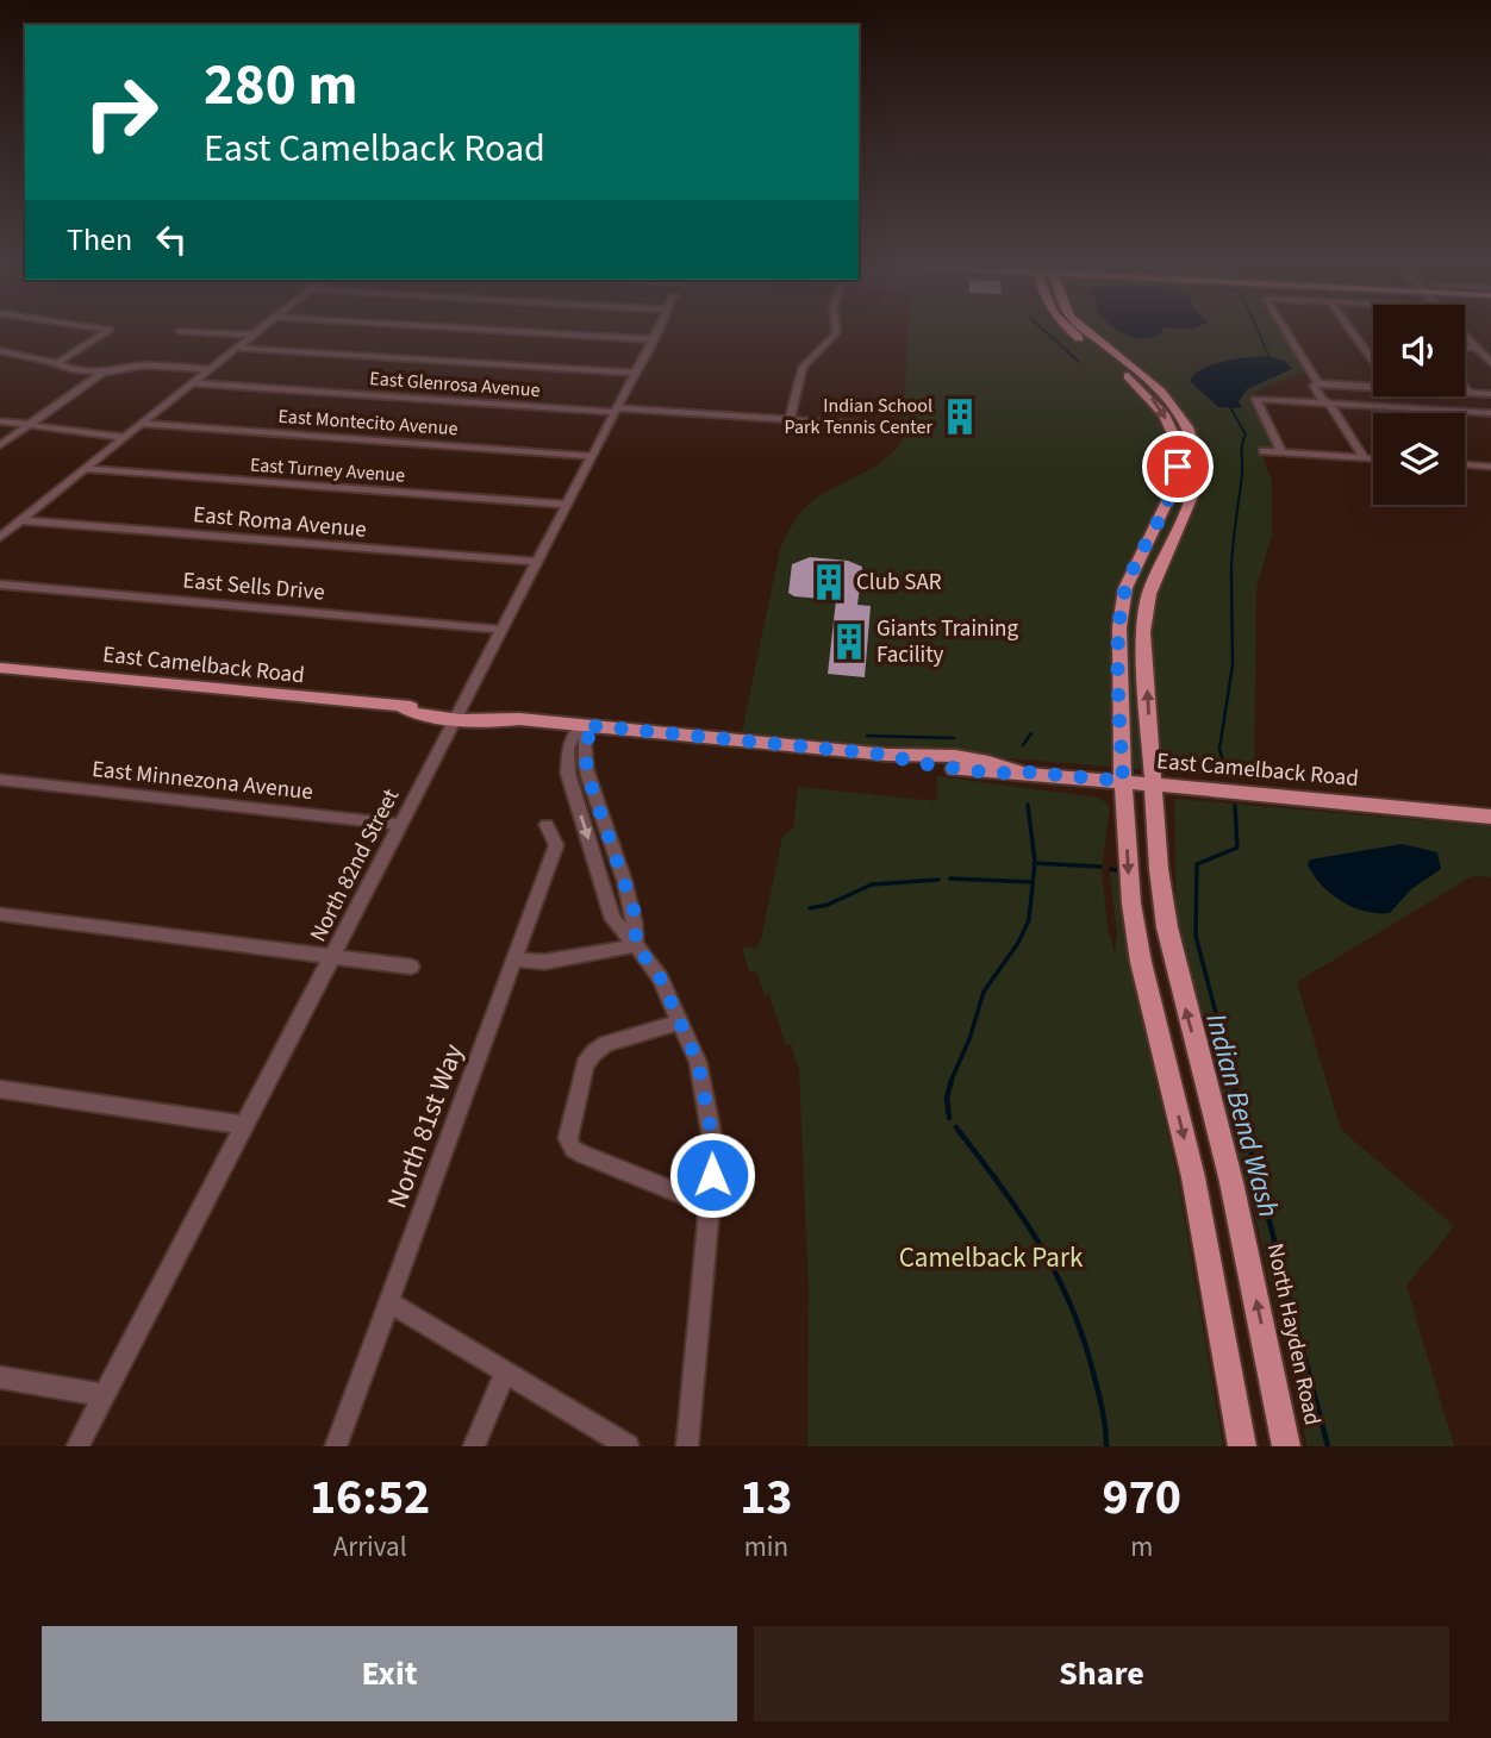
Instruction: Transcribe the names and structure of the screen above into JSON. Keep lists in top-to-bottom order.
{
  "streets": {
    "main road": ["East Camelback Road", "North Hayden Road"],
    "street": [
      "East Glenrosa Avenue",
      "East Montecito Avenue",
      "East Turney Avenue",
      "East Roma Avenue",
      "East Sells Drive",
      "East Minnezona Avenue",
      "North 82nd Street",
      "North 81st Way"
    ]
  },
  "crossings": [
    ["East Glenrosa Avenue", "North 82nd Street"],
    ["East Montecito Avenue", "North 82nd Street"],
    ["East Turney Avenue", "North 82nd Street"],
    ["East Roma Avenue", "North 82nd Street"],
    ["East Sells Drive", "North 82nd Street"],
    ["East Camelback Road", "North 82nd Street"],
    ["East Camelback Road", "North Hayden Road"],
    ["East Minnezona Avenue", "North 82nd Street"]
  ],
  "water": ["Indian Bend Wash"],
  "parks": ["Camelback Park"],
  "places": {
    "building": ["Indian School Park Tennis Center", "Club SAR", "Giants Training Facility"]
  },
  "page": {
    "turn": ["280 m", "East Camelback Road"],
    "then": "Then",
    "eta": [
      "16:52",
      "Arrival",
      "13",
      "min",
      "970",
      "m"
    ],
    "buttons": ["Exit", "Share"]
  }
}
